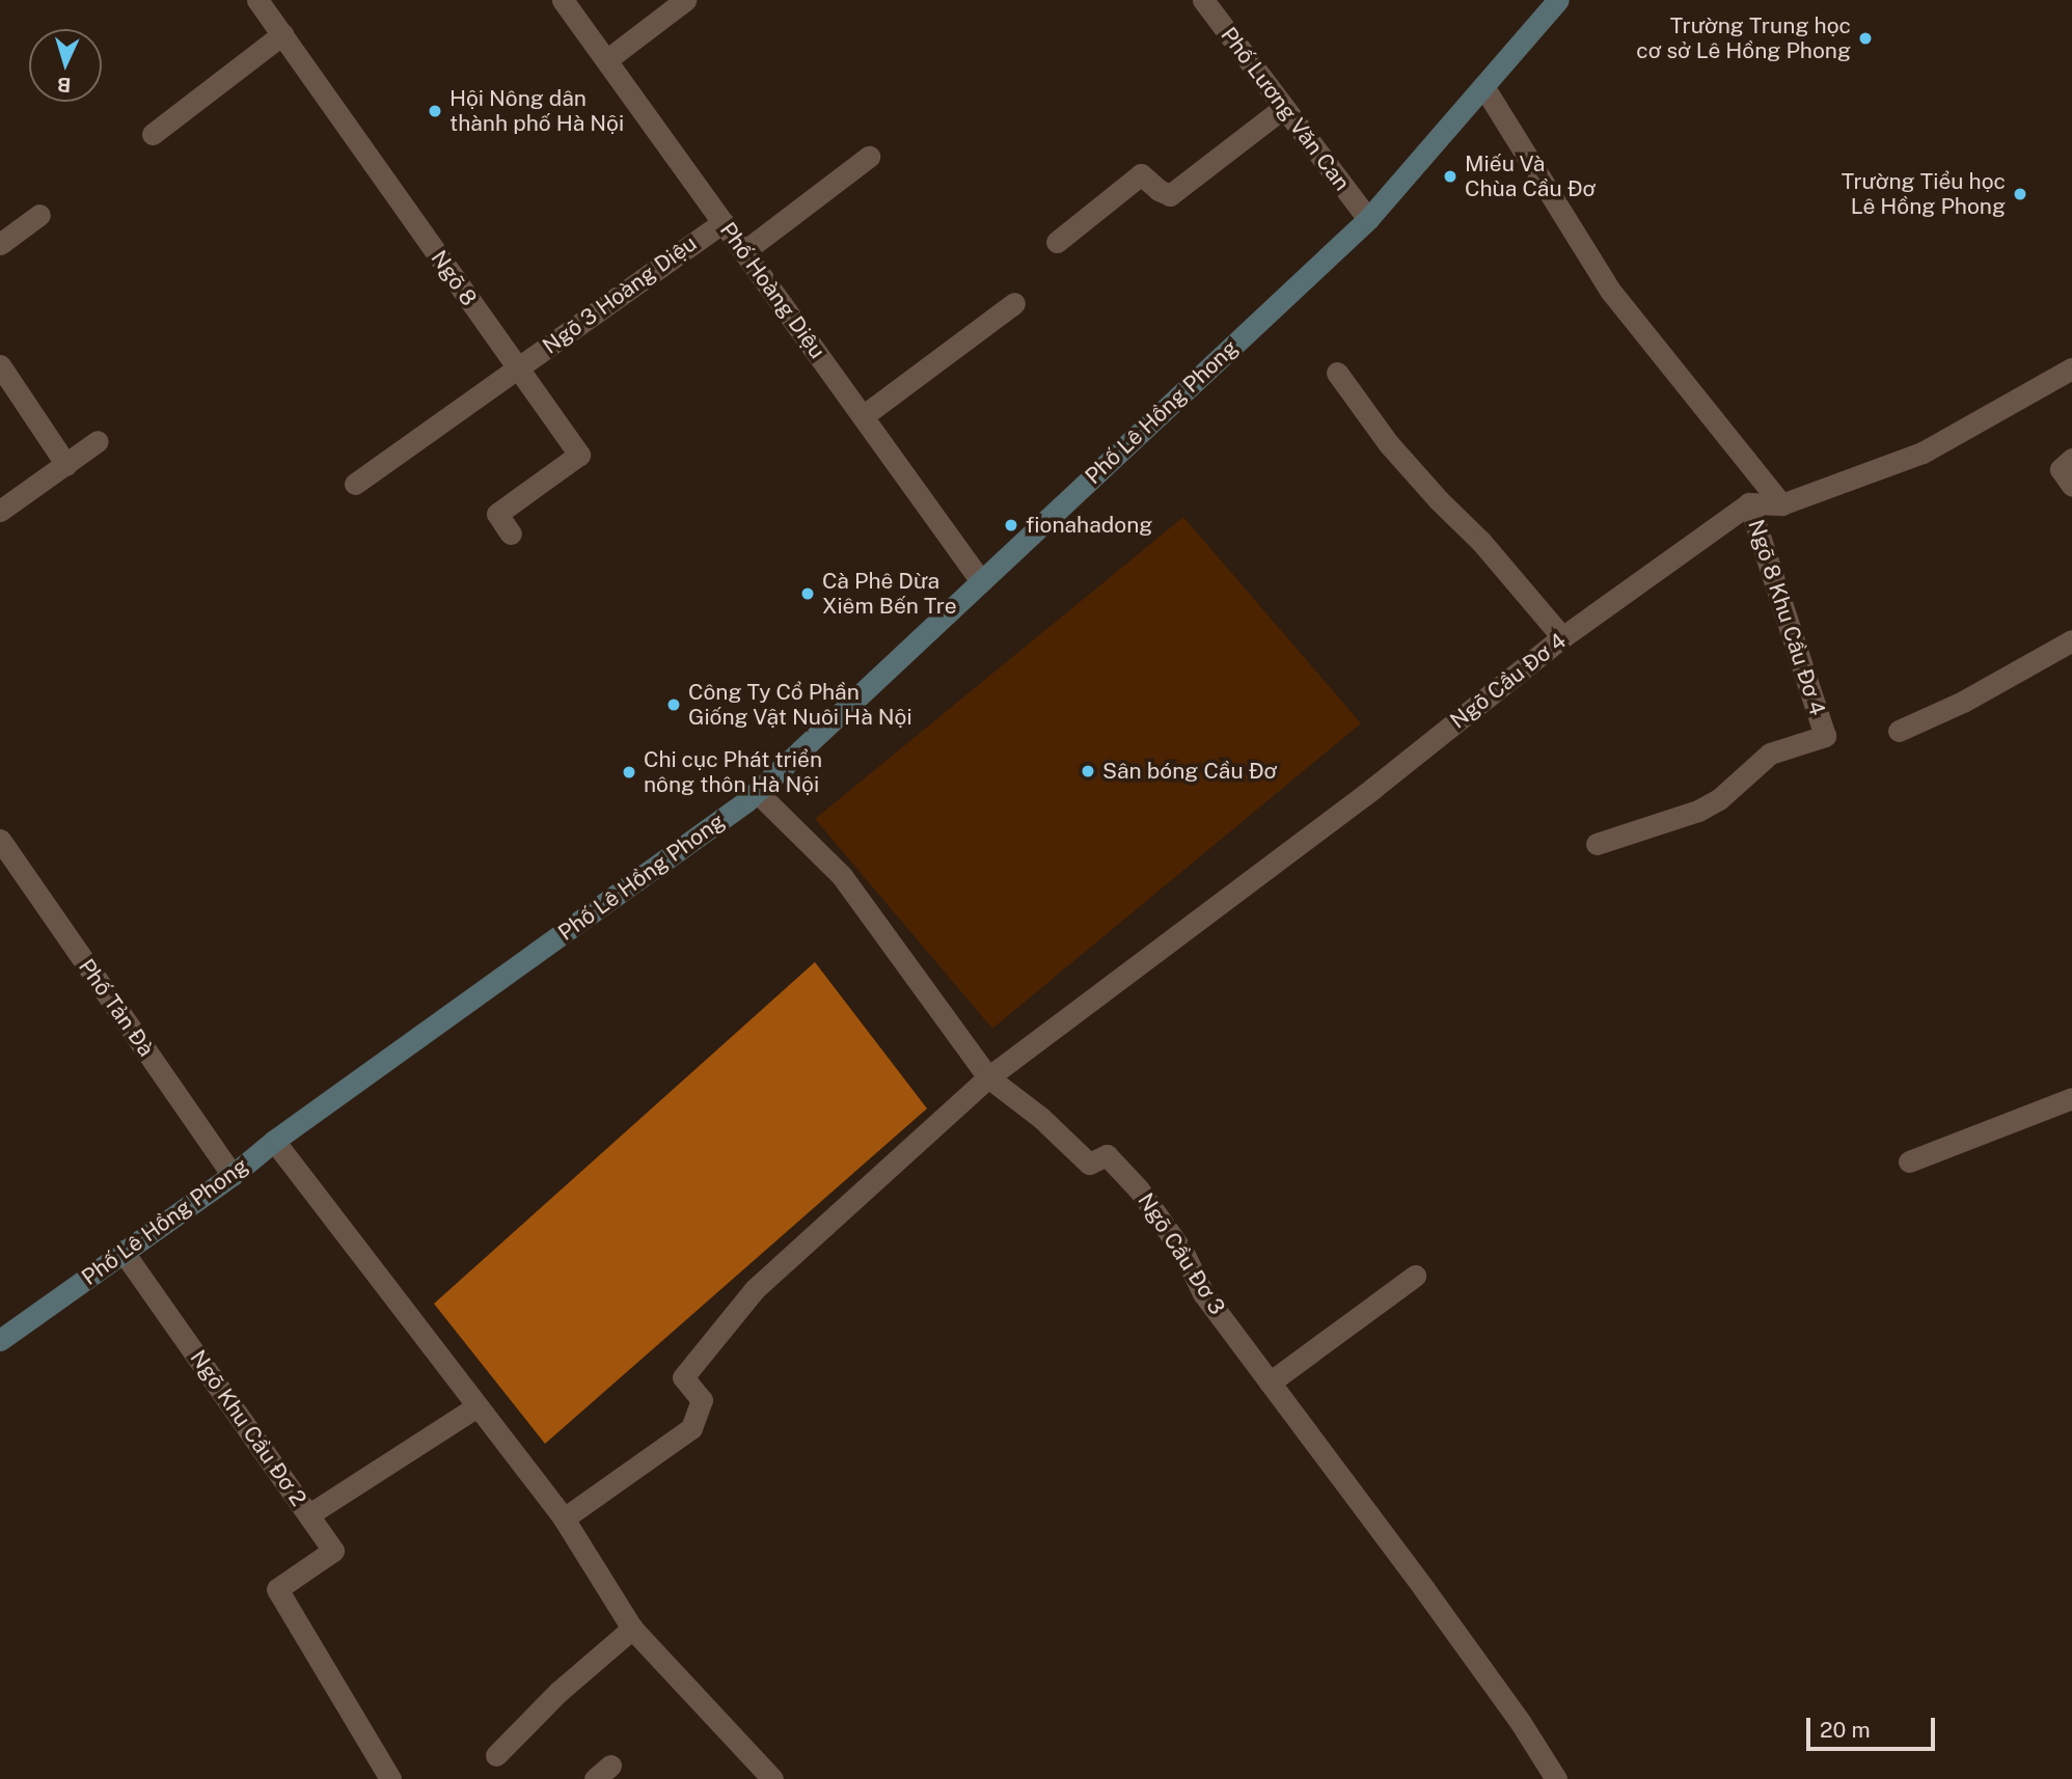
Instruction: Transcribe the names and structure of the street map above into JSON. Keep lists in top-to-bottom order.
{
  "streets": {
    "street": [
      "Phố Lương Văn Can",
      "Ngõ 8",
      "Phố Hoàng Diệu",
      "Ngõ 3 Hoàng Diệu",
      "Phố Lê Hồng Phong",
      "Ngõ 8 Khu Cầu Đơ 4",
      "Ngõ Cầu Đơ 4",
      "Phố Tản Đà",
      "Ngõ Cầu Đơ 3",
      "Ngõ Khu Cầu Đơ 2"
    ]
  },
  "crossings": [
    ["Phố Lương Văn Can", "Phố Lê Hồng Phong"],
    ["Ngõ 8", "Ngõ 3 Hoàng Diệu"],
    ["Phố Hoàng Diệu", "Ngõ 3 Hoàng Diệu"],
    ["Phố Hoàng Diệu", "Phố Lê Hồng Phong"],
    ["Phố Lê Hồng Phong", "Phố Tản Đà"],
    ["Phố Lê Hồng Phong", "Ngõ Cầu Đơ 3"],
    ["Phố Lê Hồng Phong", "Ngõ Khu Cầu Đơ 2"],
    ["Ngõ 8 Khu Cầu Đơ 4", "Ngõ Cầu Đơ 4"],
    ["Ngõ Cầu Đơ 4", "Ngõ Cầu Đơ 3"]
  ],
  "places": [
    "Trường Trung học cơ sở Lê Hồng Phong",
    "Hội Nông dân thành phố Hà Nội",
    "Miếu Và Chùa Cầu Đơ",
    "Trường Tiểu học Lê Hồng Phong",
    "fionahadong",
    "Cà Phê Dừa Xiêm Bến Tre",
    "Công Ty Cổ Phần Giống Vật Nuôi Hà Nội",
    "Sân bóng Cầu Đơ",
    "Chi cục Phát triển nông thôn Hà Nội"
  ],
  "scale_bar": "20 m",
  "north": "bottom"
}
